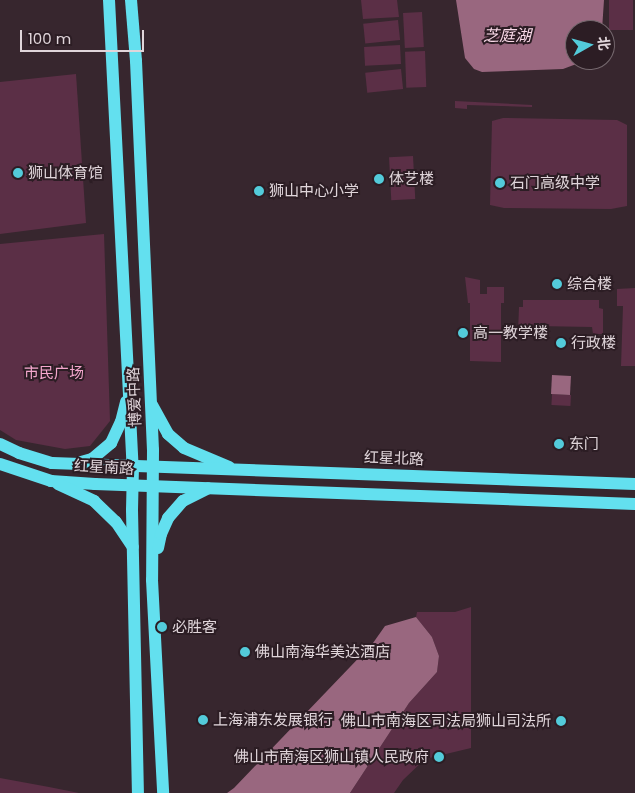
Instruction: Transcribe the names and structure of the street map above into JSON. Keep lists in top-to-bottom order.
{
  "streets": {
    "main road": ["博爱中路", "红星北路", "红星南路"]
  },
  "crossings": [
    ["博爱中路", "红星北路"],
    ["博爱中路", "红星南路"],
    ["红星北路", "红星南路"]
  ],
  "water": ["芝庭湖"],
  "parks": ["市民广场"],
  "places": [
    "狮山体育馆",
    "体艺楼",
    "石门高级中学",
    "狮山中心小学",
    "综合楼",
    "高一教学楼",
    "行政楼",
    "东门",
    "必胜客",
    "佛山南海华美达酒店",
    "上海浦东发展银行",
    "佛山市南海区司法局狮山司法所",
    "佛山市南海区狮山镇人民政府"
  ],
  "scale_bar": "100 m",
  "north": "right"
}
